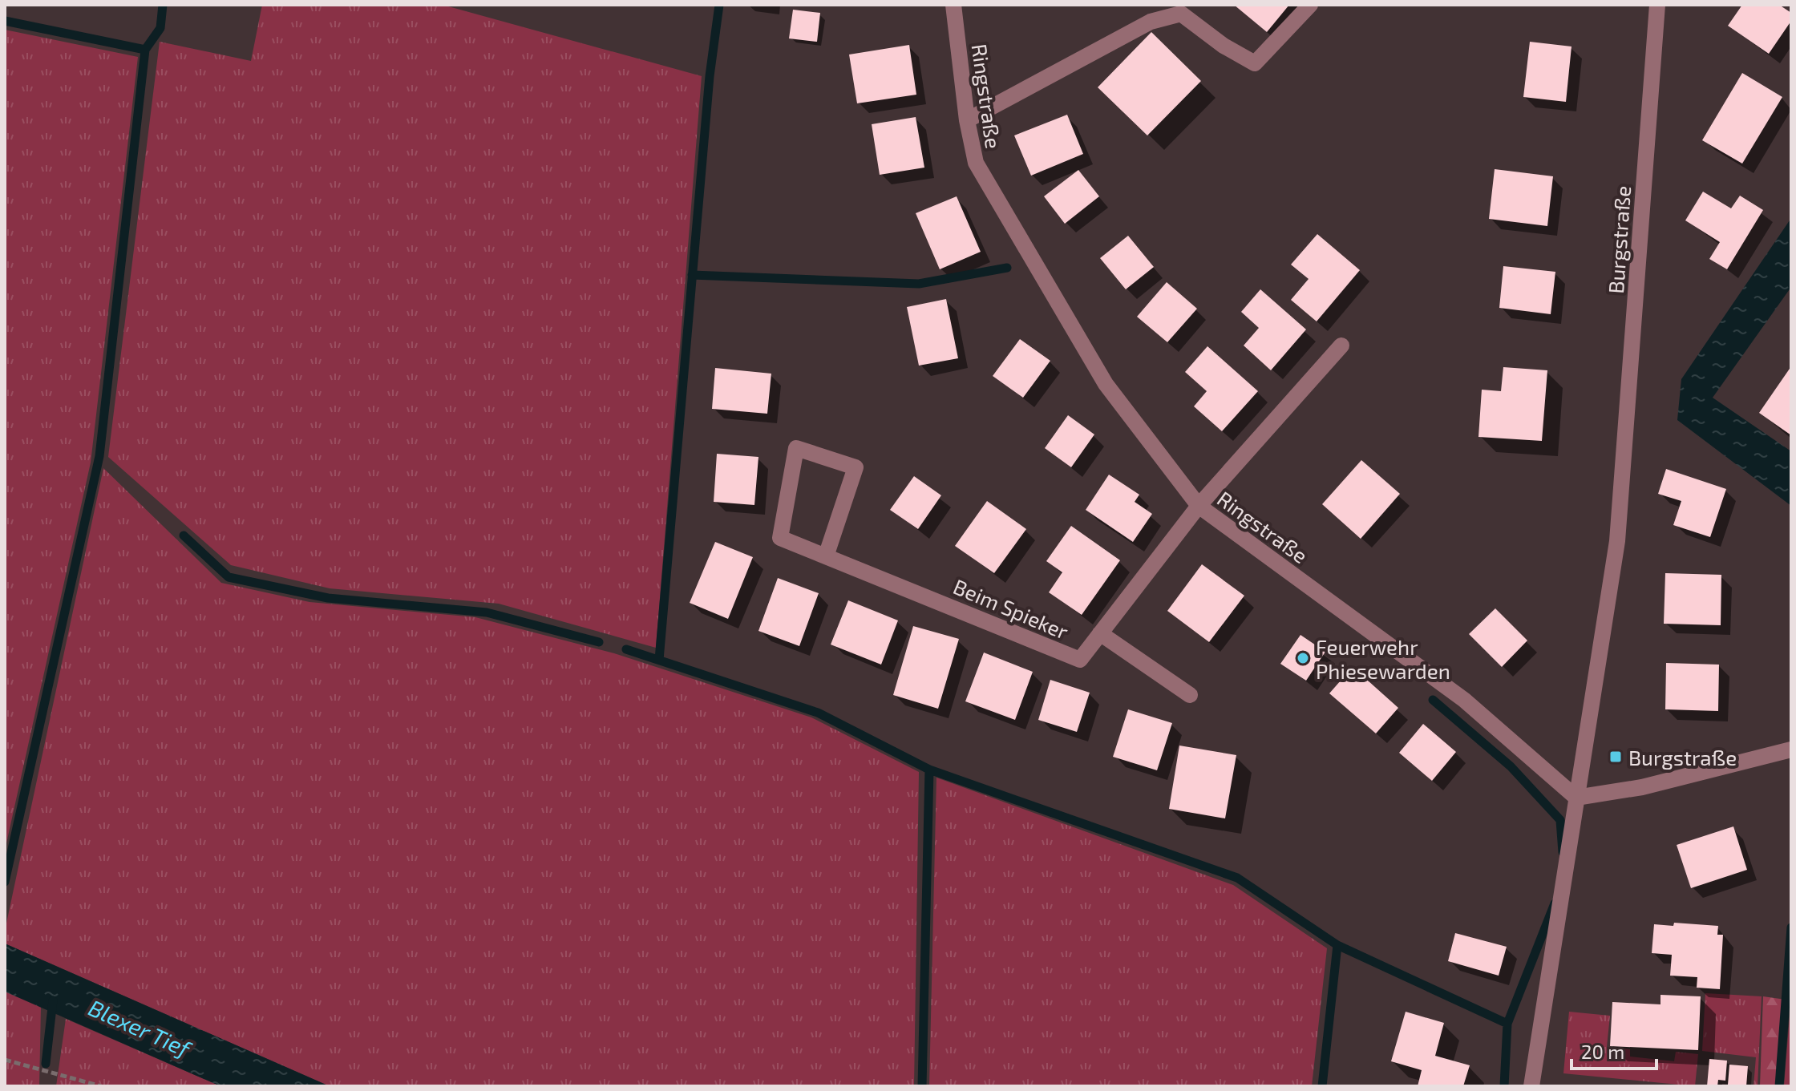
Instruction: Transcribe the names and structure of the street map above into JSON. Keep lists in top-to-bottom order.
{
  "streets": {
    "street": ["Ringstraße", "Burgstraße", "Beim Spieker"]
  },
  "crossings": [
    ["Ringstraße", "Burgstraße"],
    ["Ringstraße", "Beim Spieker"]
  ],
  "water": ["Blexer Tief"],
  "places": {
    "other": ["Feuerwehr Phiesewarden"],
    "transit": ["Burgstraße"]
  },
  "scale_bar": "20 m"
}
